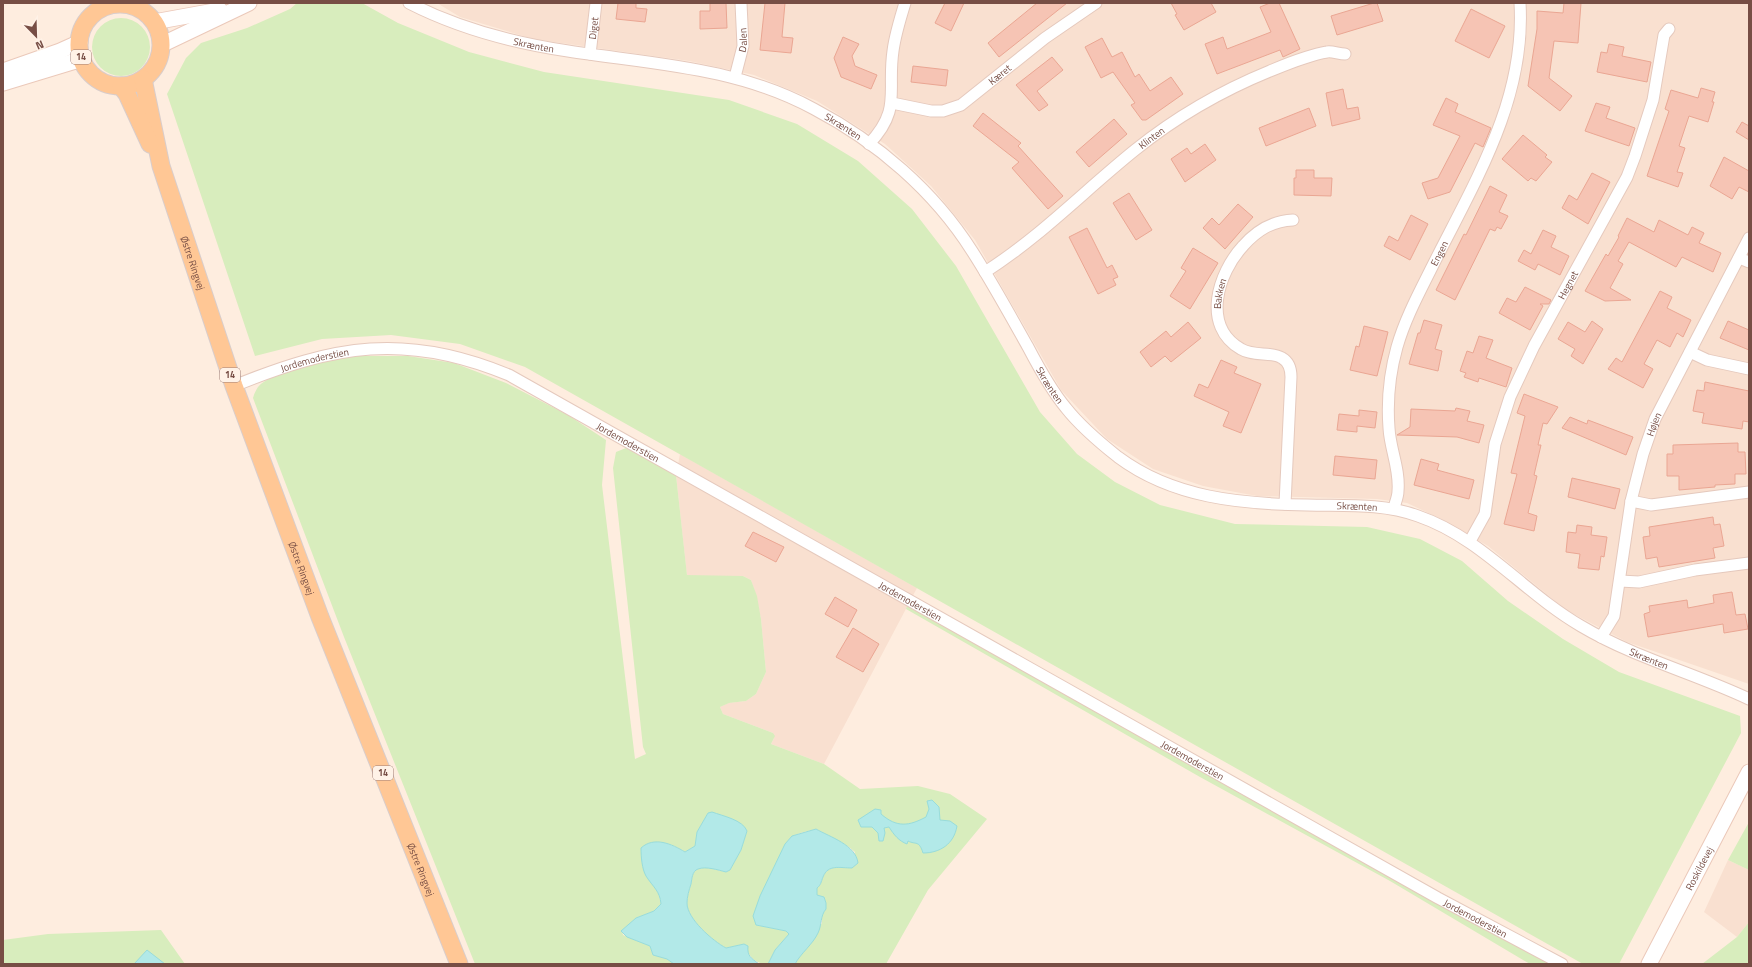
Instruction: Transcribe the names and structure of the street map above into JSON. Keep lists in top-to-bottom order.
{
  "streets": {
    "main road": ["14", "Østre Ringvej"],
    "street": [
      "Diget",
      "Dalen",
      "Skrænten",
      "Kæret",
      "Klinten",
      "Engen",
      "Hegnet",
      "Bakken",
      "Jordemoderstien",
      "Højen",
      "Roskildevej"
    ]
  },
  "crossings": [
    ["Diget", "Skrænten"],
    ["Dalen", "Skrænten"],
    ["Skrænten", "Klinten"],
    ["Skrænten", "Engen"],
    ["Skrænten", "Hegnet"],
    ["Skrænten", "Bakken"],
    ["Skrænten", "Højen"],
    ["14", "Østre Ringvej"],
    ["Østre Ringvej", "Jordemoderstien"]
  ],
  "north": "bottom right"
}
